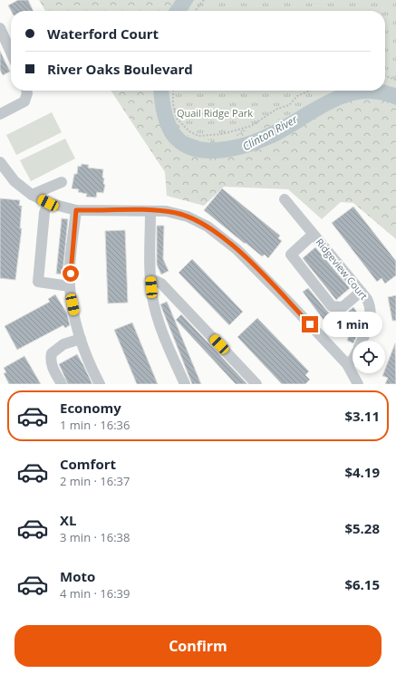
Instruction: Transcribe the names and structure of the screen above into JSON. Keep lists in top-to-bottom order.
{
  "streets": {
    "street": ["Ridgeview Court"]
  },
  "water": ["Clinton River"],
  "parks": ["Quail Ridge Park"],
  "page": {
    "banner": ["Waterford Court", "River Oaks Boulevard"],
    "bubble": "1 min",
    "list": [
      {
        "name": "Economy",
        "note": "1 min · 16:36",
        "value": "$3.11"
      },
      {
        "name": "Comfort",
        "note": "2 min · 16:37",
        "value": "$4.19"
      },
      {
        "name": "XL",
        "note": "3 min · 16:38",
        "value": "$5.28"
      },
      {
        "name": "Moto",
        "note": "4 min · 16:39",
        "value": "$6.15"
      }
    ],
    "buttons": "Confirm"
  }
}
